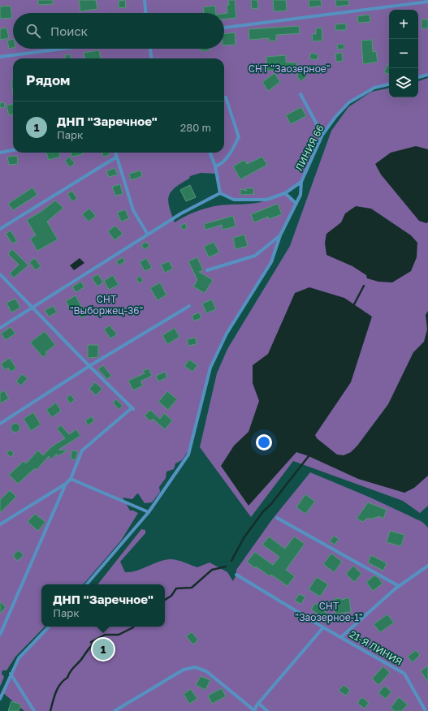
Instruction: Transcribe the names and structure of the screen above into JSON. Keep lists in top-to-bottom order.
{
  "streets": {
    "street": ["ЛИНИЯ 66", "21-Я ЛИНИЯ"]
  },
  "parks": ["СНТ \"Заозерное\"", "СНТ \"Выборжец-36\"", "СНТ \"Заозерное-1\""],
  "page": {
    "map_buttons": ["+", "−"],
    "search": "Поиск",
    "heading": "Рядом",
    "list": [
      {
        "mark": "1",
        "name": "ДНП \"Заречное\"",
        "note": "Парк",
        "value": "280 m"
      }
    ],
    "popup": ["ДНП \"Заречное\"", "Парк"],
    "pins": "1"
  }
}
